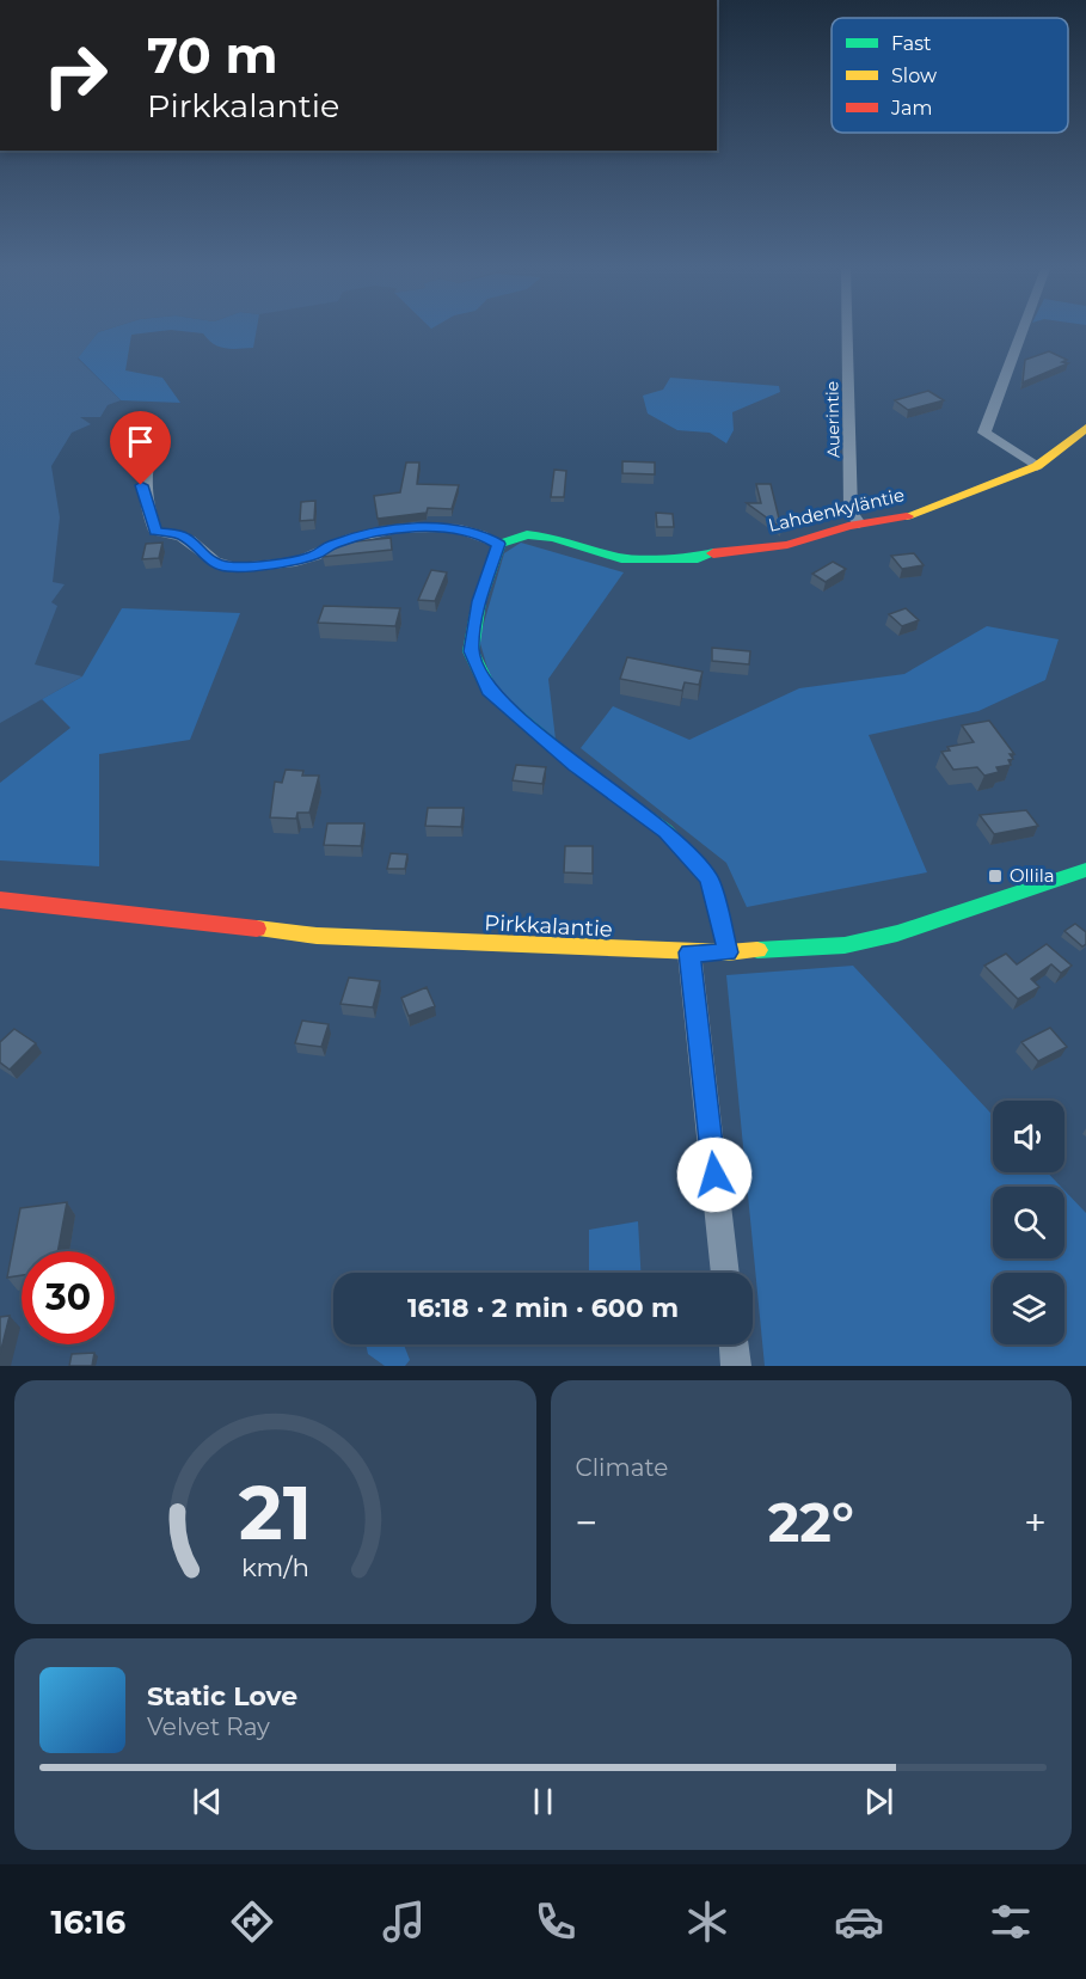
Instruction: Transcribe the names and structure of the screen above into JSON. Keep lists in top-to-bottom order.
{
  "streets": {
    "street": ["Auerintie", "Lahdenkyläntie", "Pirkkalantie"]
  },
  "crossings": [
    ["Auerintie", "Lahdenkyläntie"]
  ],
  "places": {
    "transit": ["Ollila"]
  },
  "legend": ["Fast", "Slow", "Jam"],
  "page": {
    "turn": ["70 m", "Pirkkalantie"],
    "limit": "30",
    "trip": "16:18 · 2 min · 600 m",
    "tile": "Climate",
    "heat": ["−", "22°", "+"],
    "song": ["Static Love", "Velvet Ray"],
    "tabs": "16:16",
    "gauge": ["21", "km/h"]
  }
}
